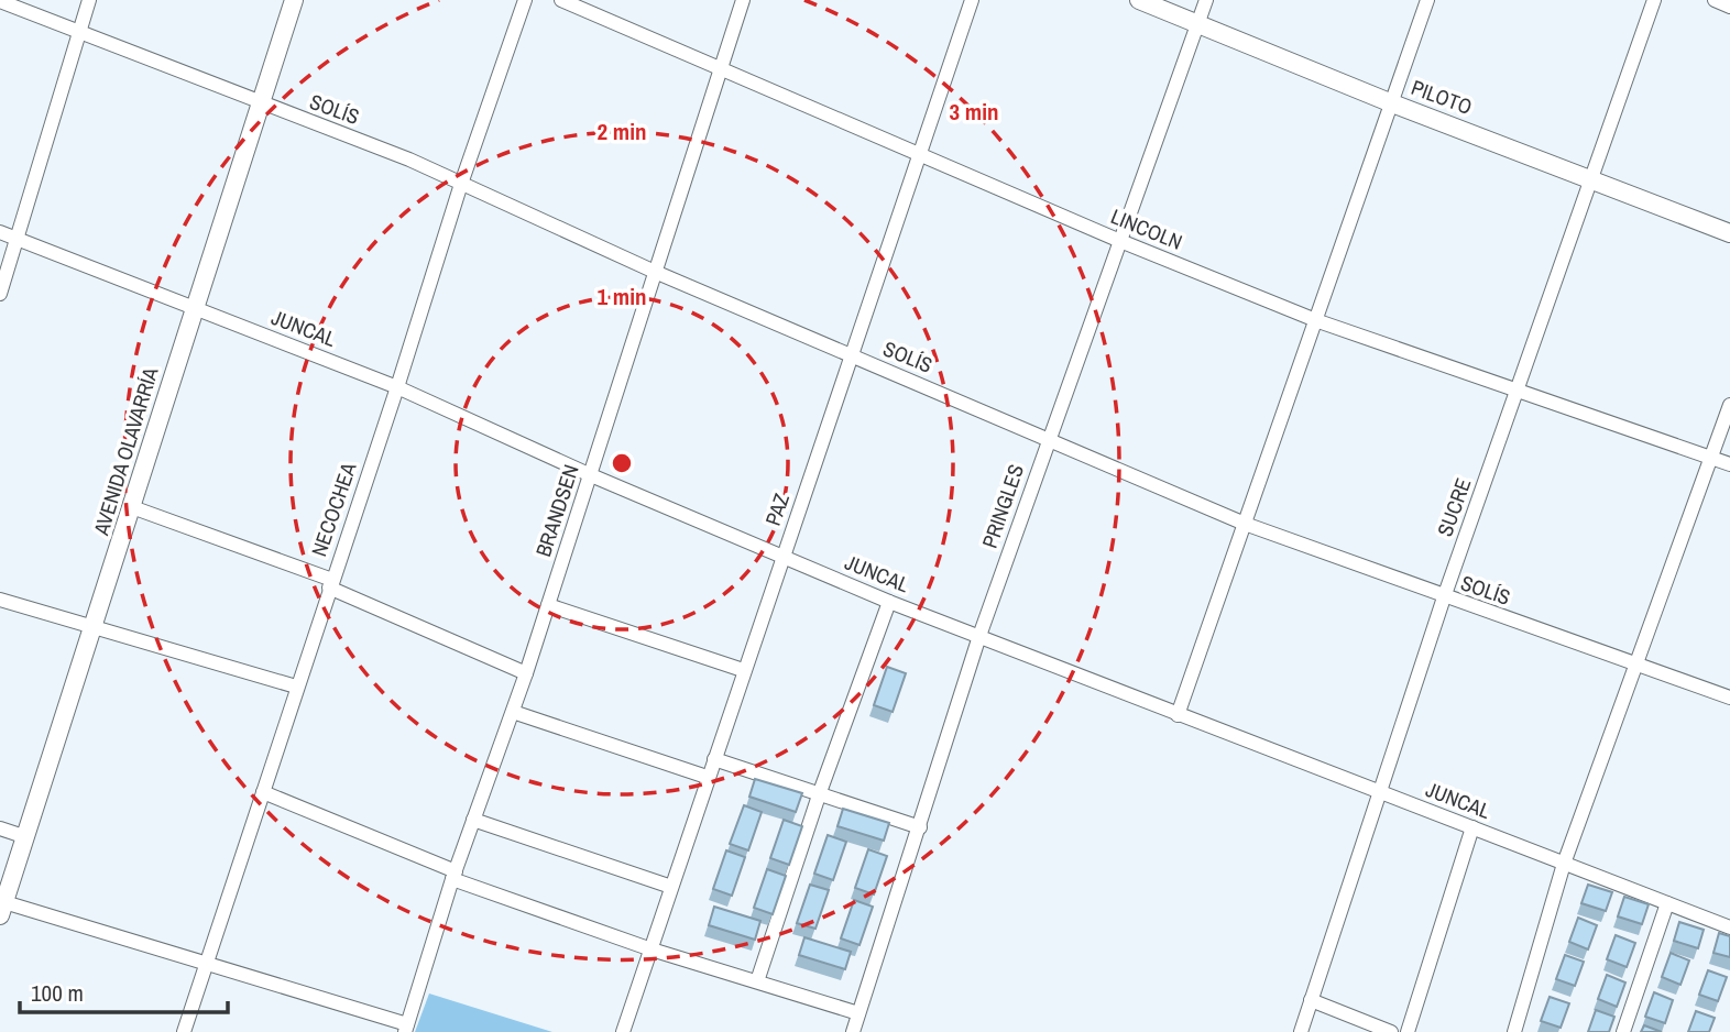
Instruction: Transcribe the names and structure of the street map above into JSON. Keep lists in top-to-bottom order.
{
  "streets": {
    "main road": ["PILOTO", "AVENIDA OLAVARRÍA"],
    "street": [
      "SOLÍS",
      "LINCOLN",
      "JUNCAL",
      "PRINGLES",
      "SUCRE",
      "NECOCHEA",
      "PAZ",
      "BRANDSEN"
    ]
  },
  "crossings": [
    ["PILOTO", "PRINGLES"],
    ["PILOTO", "SUCRE"],
    ["SOLÍS", "AVENIDA OLAVARRÍA"],
    ["SOLÍS", "PRINGLES"],
    ["SOLÍS", "SUCRE"],
    ["SOLÍS", "NECOCHEA"],
    ["SOLÍS", "PAZ"],
    ["SOLÍS", "BRANDSEN"],
    ["LINCOLN", "PRINGLES"],
    ["LINCOLN", "SUCRE"],
    ["LINCOLN", "PAZ"],
    ["LINCOLN", "BRANDSEN"],
    ["JUNCAL", "AVENIDA OLAVARRÍA"],
    ["JUNCAL", "PRINGLES"],
    ["JUNCAL", "SUCRE"],
    ["JUNCAL", "NECOCHEA"],
    ["JUNCAL", "PAZ"],
    ["JUNCAL", "BRANDSEN"]
  ],
  "scale_bar": "100 m",
  "rings": ["3 min", "2 min", "1 min"]
}
